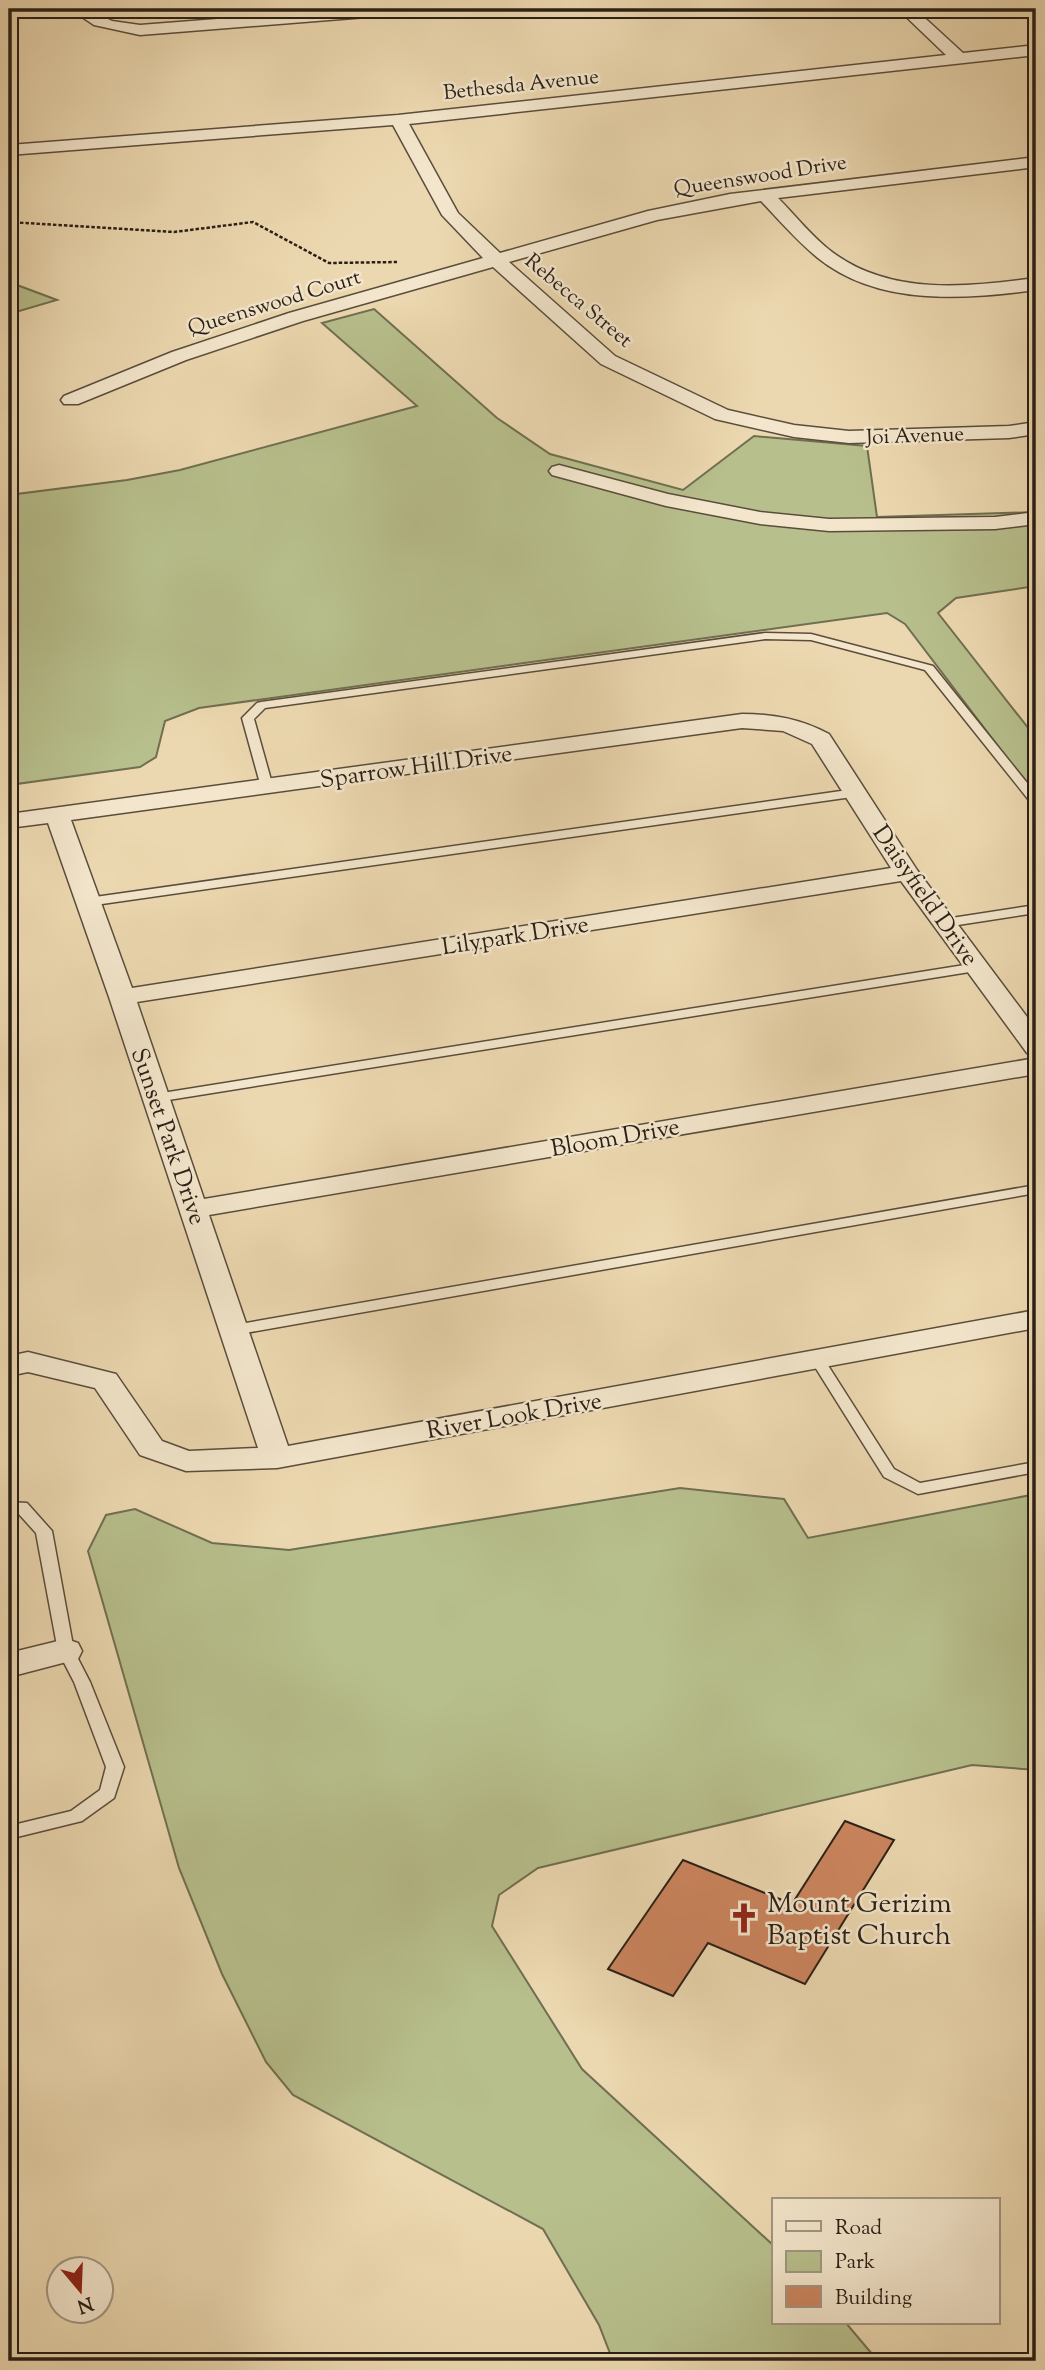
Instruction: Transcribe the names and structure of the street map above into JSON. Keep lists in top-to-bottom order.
{
  "streets": {
    "street": [
      "Bethesda Avenue",
      "Queenswood Drive",
      "Rebecca Street",
      "Queenswood Court",
      "Joi Avenue",
      "Sparrow Hill Drive",
      "Daisyfield Drive",
      "Lilypark Drive",
      "Sunset Park Drive",
      "Bloom Drive",
      "River Look Drive"
    ]
  },
  "crossings": [
    ["Bethesda Avenue", "Rebecca Street"],
    ["Queenswood Drive", "Rebecca Street"],
    ["Queenswood Drive", "Queenswood Court"],
    ["Rebecca Street", "Queenswood Court"],
    ["Rebecca Street", "Joi Avenue"],
    ["Sparrow Hill Drive", "Daisyfield Drive"],
    ["Sparrow Hill Drive", "Sunset Park Drive"],
    ["Daisyfield Drive", "Lilypark Drive"],
    ["Lilypark Drive", "Sunset Park Drive"],
    ["Sunset Park Drive", "Bloom Drive"],
    ["Sunset Park Drive", "River Look Drive"]
  ],
  "places": {
    "church": ["Mount Gerizim Baptist Church"]
  },
  "legend": ["Road", "Park", "Building"],
  "north": "bottom"
}
